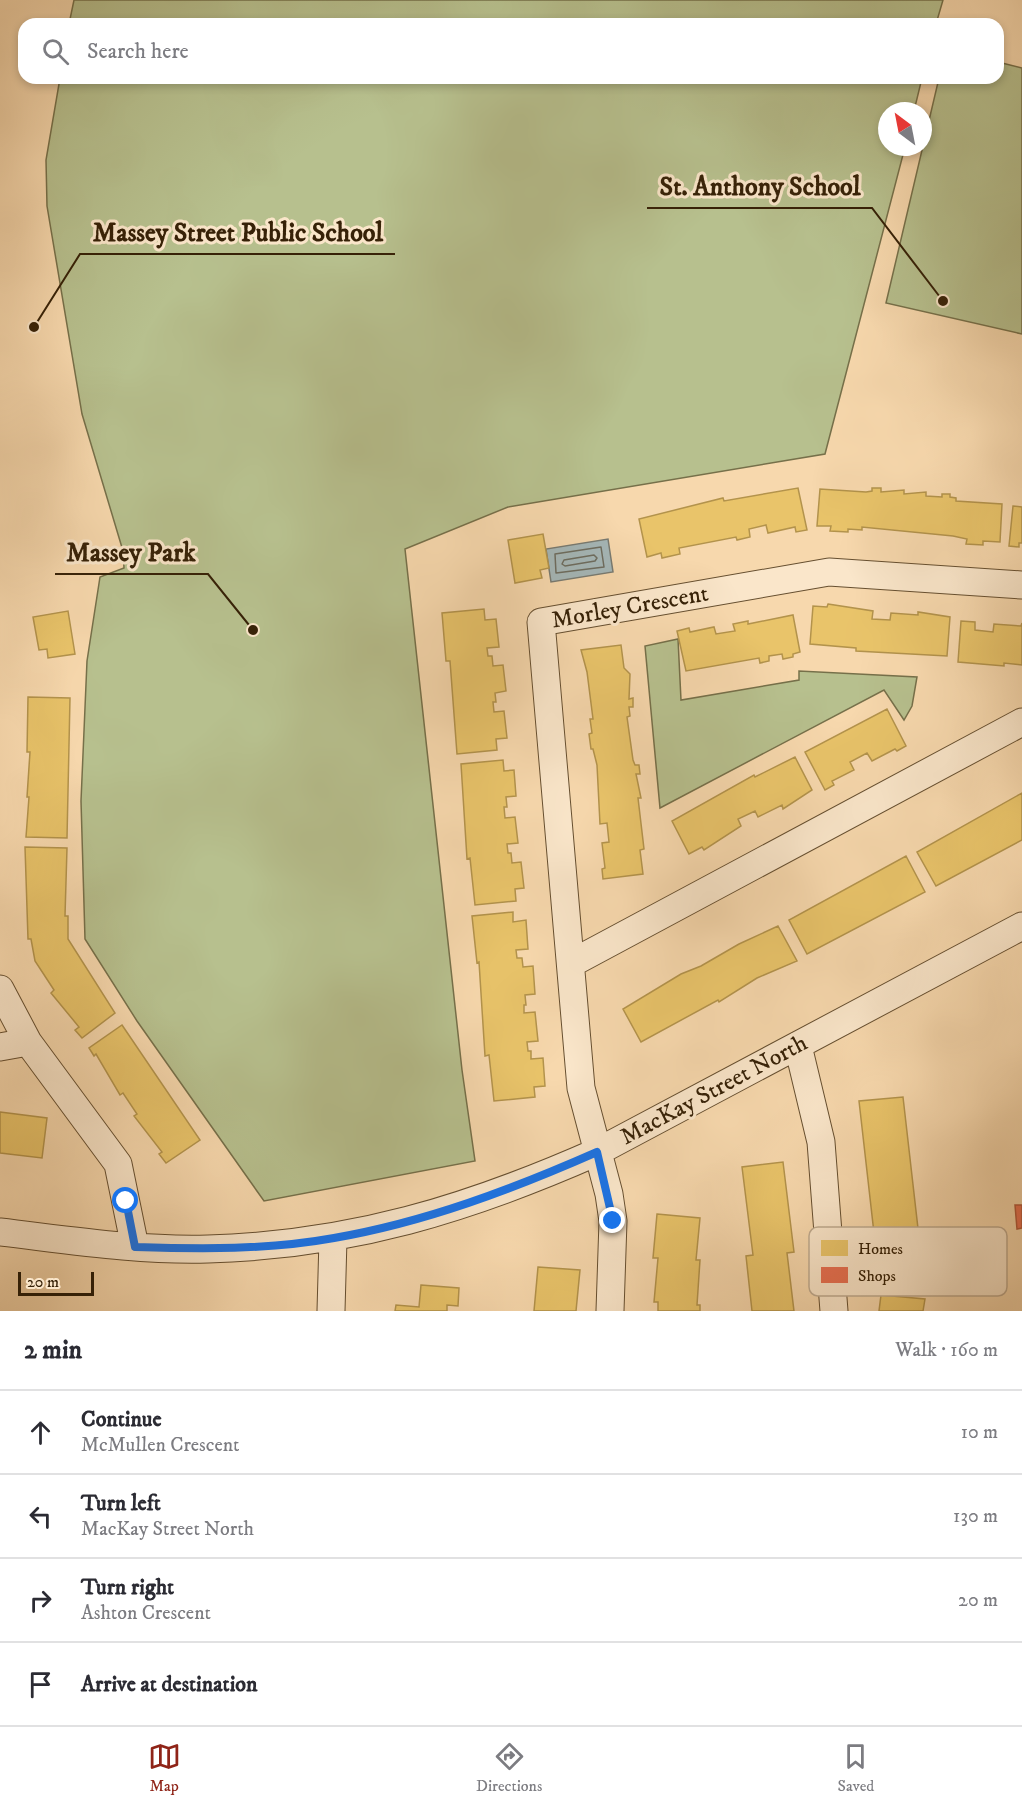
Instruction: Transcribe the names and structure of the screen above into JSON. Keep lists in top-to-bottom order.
{
  "streets": {
    "street": ["Morley Crescent", "MacKay Street North"]
  },
  "crossings": [
    ["Morley Crescent", "MacKay Street North"]
  ],
  "places": ["St. Anthony School", "Massey Street Public School", "Massey Park"],
  "legend": ["Homes", "Shops"],
  "scale_bar": "20 m",
  "north": "top left",
  "page": {
    "search": "Search here",
    "scale": "20 m",
    "heading": ["2 min", "Walk · 160 m"],
    "list": [
      ["Continue", "McMullen Crescent", "10 m"],
      ["Turn left", "MacKay Street North", "130 m"],
      ["Turn right", "Ashton Crescent", "20 m"],
      "Arrive at destination"
    ],
    "nav": ["Map", "Directions", "Saved"]
  }
}
